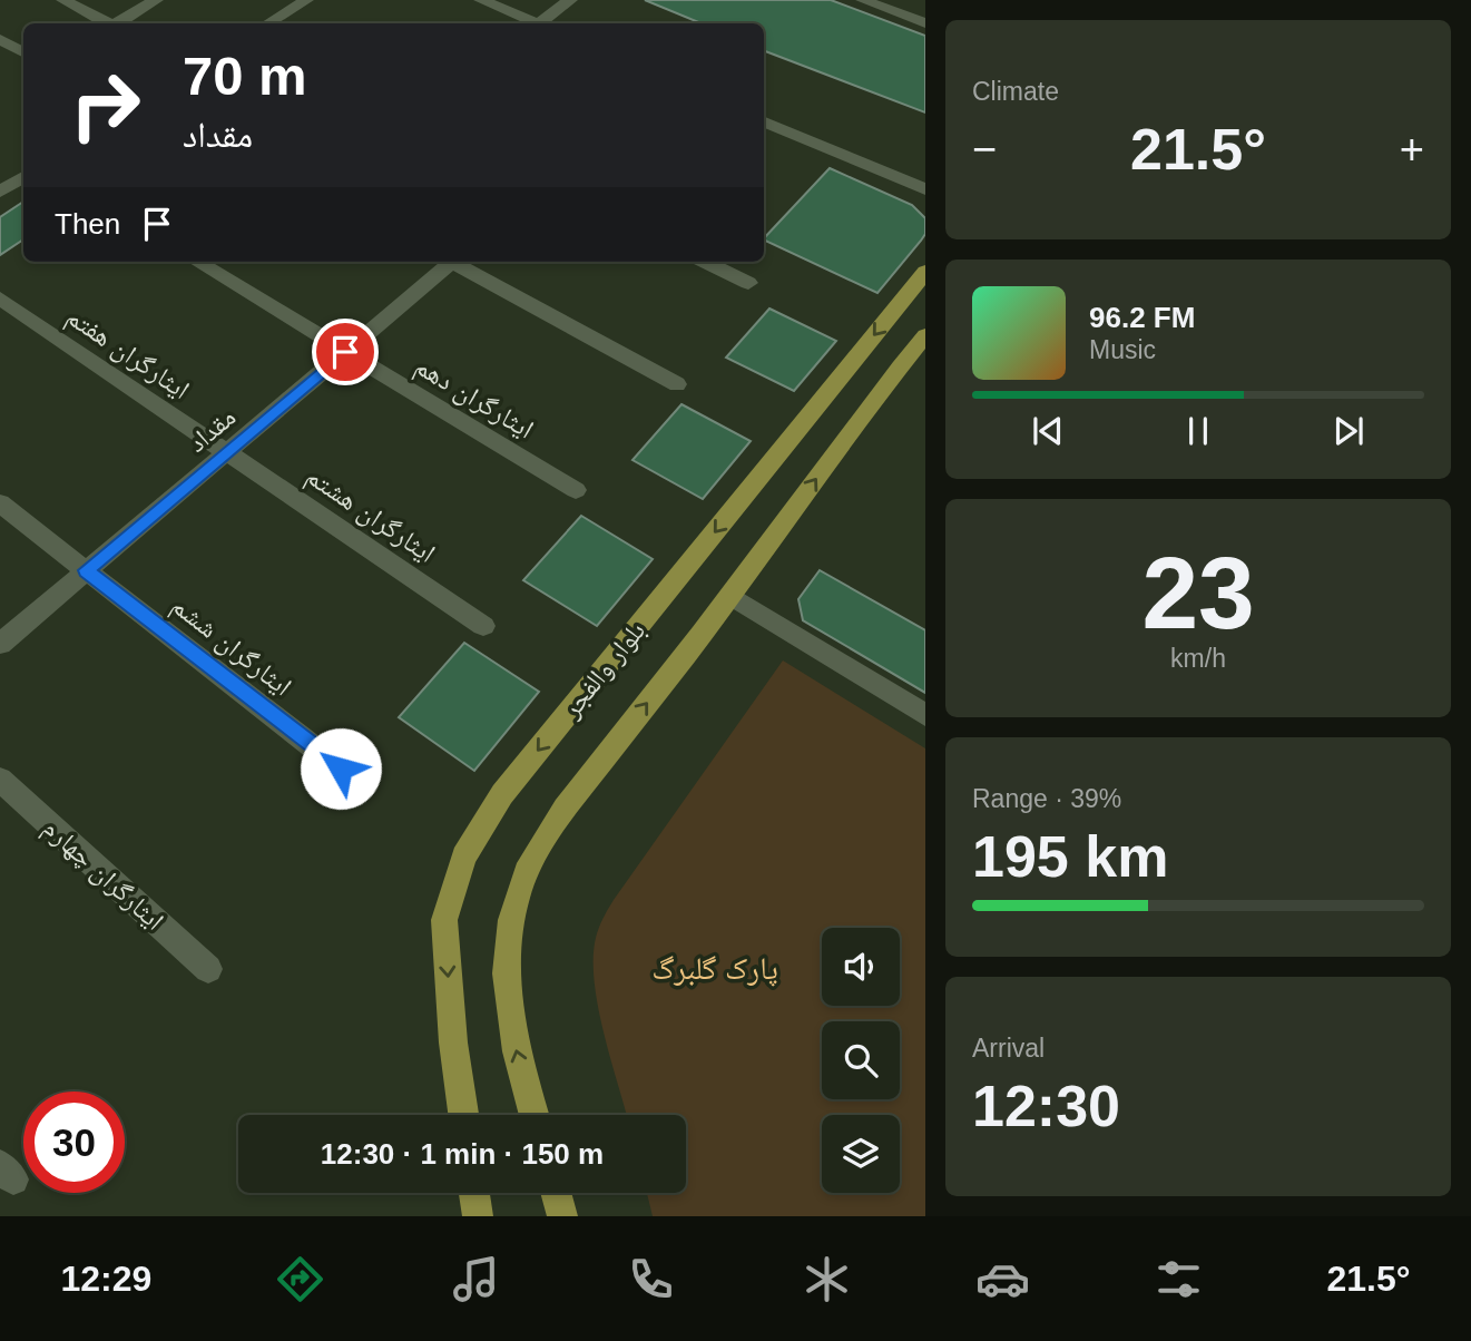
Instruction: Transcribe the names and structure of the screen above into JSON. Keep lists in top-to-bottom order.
{
  "streets": {
    "main road": ["بلوار والفجر"],
    "street": [
      "ایثارگران هفتم",
      "ایثارگران دهم",
      "مقداد",
      "ایثارگران هشتم",
      "ایثارگران ششم",
      "ایثارگران چهارم"
    ]
  },
  "crossings": [
    ["ایثارگران هفتم", "مقداد"],
    ["ایثارگران هفتم", "ایثارگران هشتم"],
    ["ایثارگران دهم", "مقداد"],
    ["مقداد", "ایثارگران هشتم"],
    ["مقداد", "ایثارگران ششم"]
  ],
  "parks": ["پارک گلبرگ"],
  "page": {
    "tile": [
      "Climate",
      ["23", "km/h"],
      ["Range · 39%", "195 km"],
      ["Arrival", "12:30"]
    ],
    "turn": ["70 m", "مقداد"],
    "heat": ["−", "21.5°", "+"],
    "then": "Then",
    "song": ["96.2 FM", "Music"],
    "limit": "30",
    "trip": "12:30 · 1 min · 150 m",
    "tabs": ["12:29", "21.5°"]
  }
}
